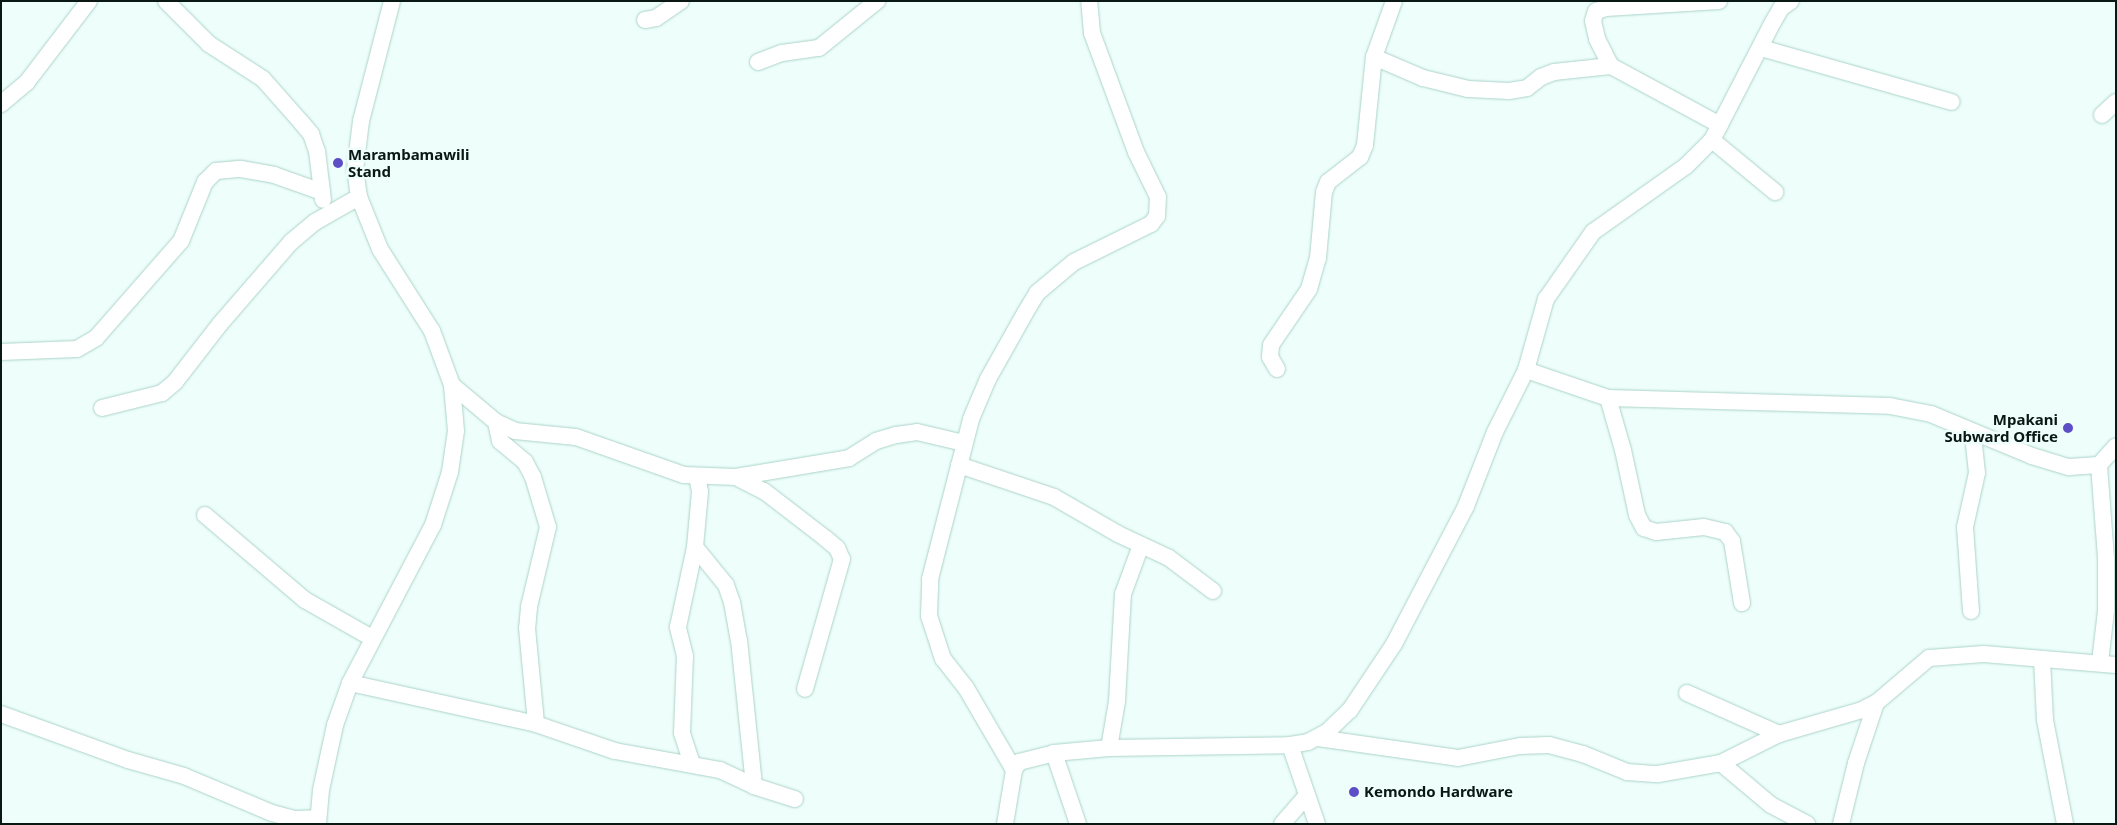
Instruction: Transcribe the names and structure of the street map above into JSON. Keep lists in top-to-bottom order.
{
  "places": ["Marambamawili Stand", "Mpakani Subward Office", "Kemondo Hardware"]
}
